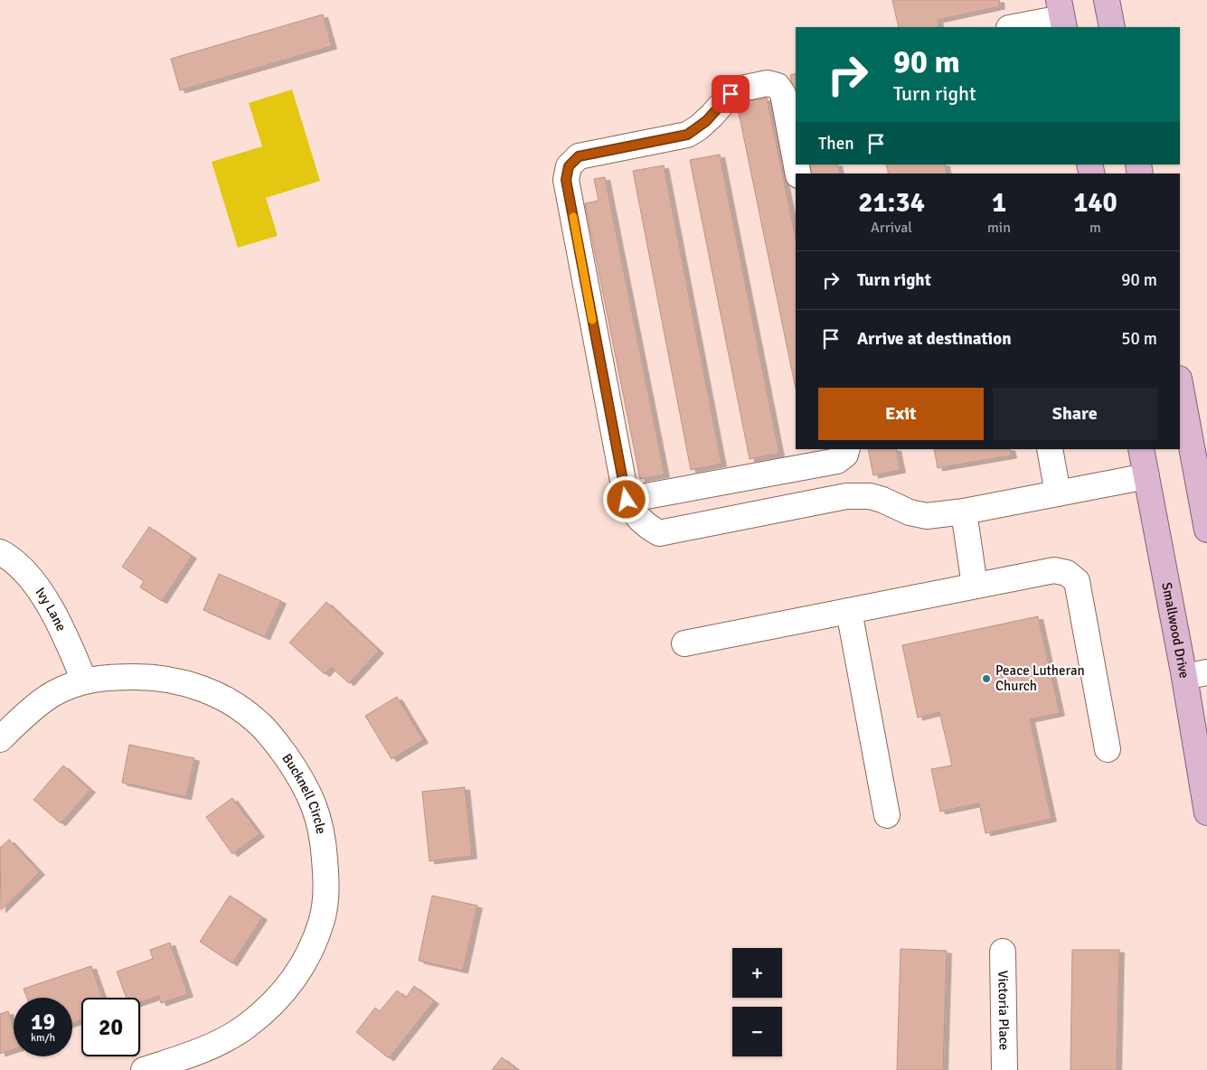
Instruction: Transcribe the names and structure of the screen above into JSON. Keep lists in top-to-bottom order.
{
  "streets": {
    "main road": ["Smallwood Drive"],
    "street": ["Ivy Lane", "Bucknell Circle", "Victoria Place"]
  },
  "crossings": [
    ["Ivy Lane", "Bucknell Circle"]
  ],
  "places": ["Peace Lutheran Church"],
  "page": {
    "turn": ["90 m", "Turn right"],
    "then": "Then",
    "eta": [
      "21:34",
      "Arrival",
      "1",
      "min",
      "140",
      "m"
    ],
    "list": [
      {
        "name": "Turn right",
        "value": "90 m"
      },
      {
        "name": "Arrive at destination",
        "value": "50 m"
      }
    ],
    "buttons": ["Exit", "Share"],
    "map_buttons": ["+", "−"],
    "speed": "19 km/h",
    "limit": "20"
  }
}
